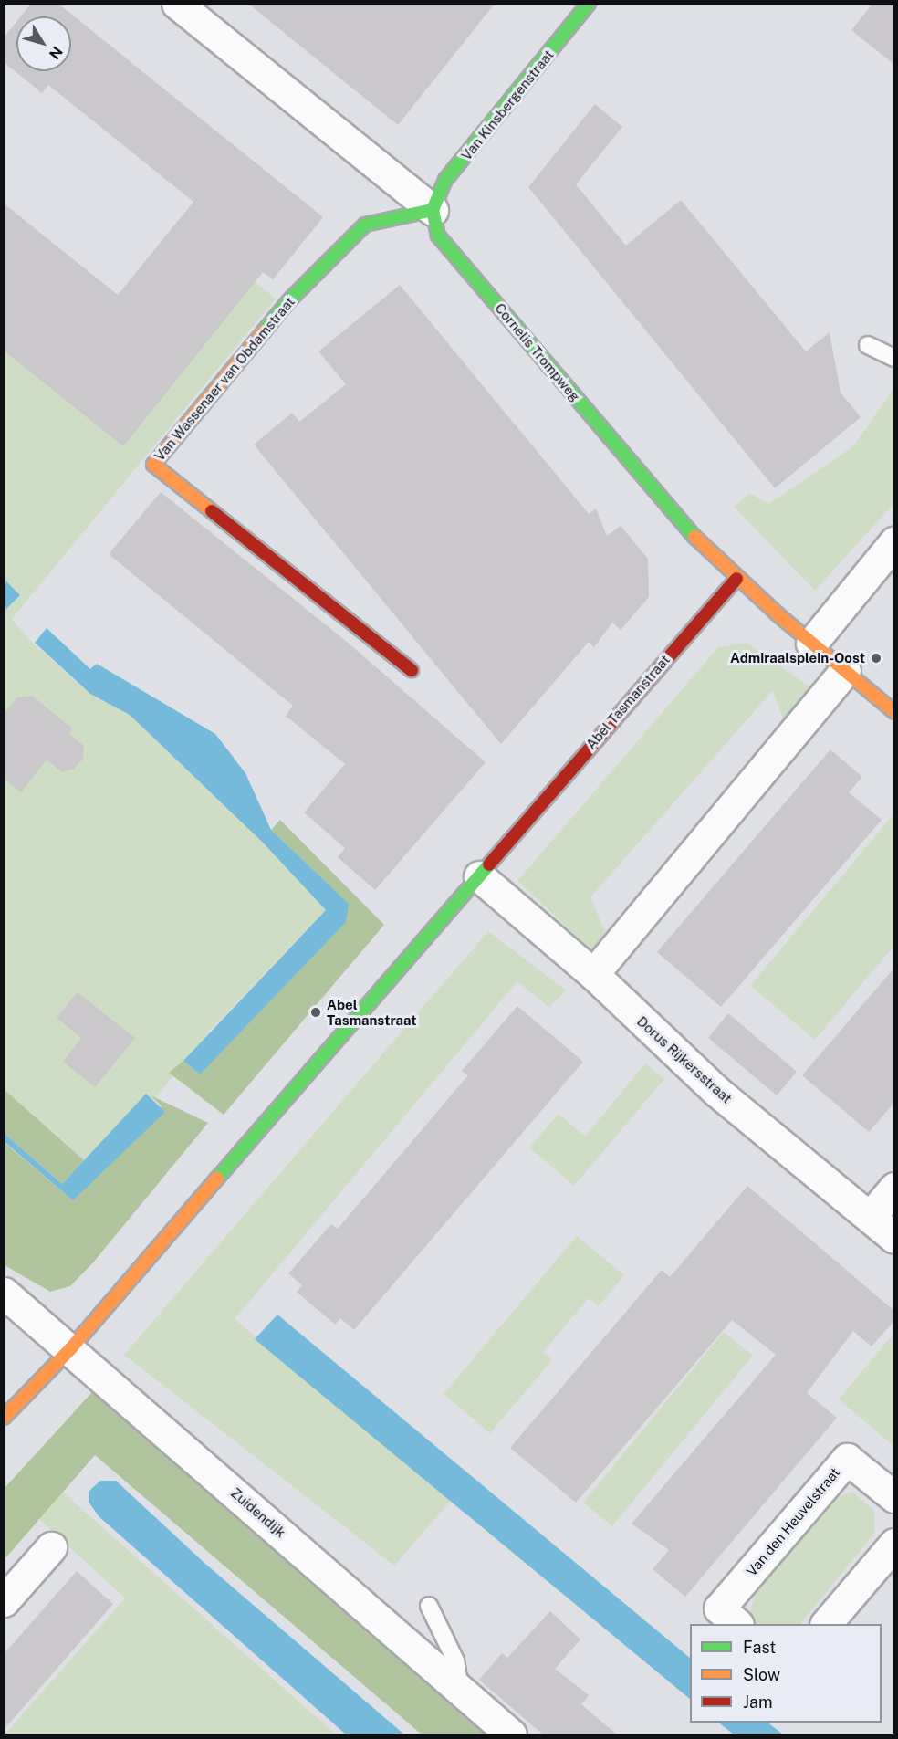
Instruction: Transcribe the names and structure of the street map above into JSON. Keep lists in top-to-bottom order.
{
  "streets": {
    "street": [
      "Van Kinsbergenstraat",
      "Cornelis Trompweg",
      "Van Wassenaer van Obdamstraat",
      "Abel Tasmanstraat",
      "Dorus Rijkersstraat",
      "Zuidendijk",
      "Van den Heuvelstraat"
    ]
  },
  "crossings": [
    ["Van Kinsbergenstraat", "Cornelis Trompweg"],
    ["Van Kinsbergenstraat", "Van Wassenaer van Obdamstraat"],
    ["Cornelis Trompweg", "Van Wassenaer van Obdamstraat"],
    ["Cornelis Trompweg", "Abel Tasmanstraat"],
    ["Abel Tasmanstraat", "Dorus Rijkersstraat"],
    ["Abel Tasmanstraat", "Zuidendijk"]
  ],
  "places": ["Admiraalsplein-Oost", "Abel Tasmanstraat"],
  "legend": ["Fast", "Slow", "Jam"],
  "north": "bottom right"
}
